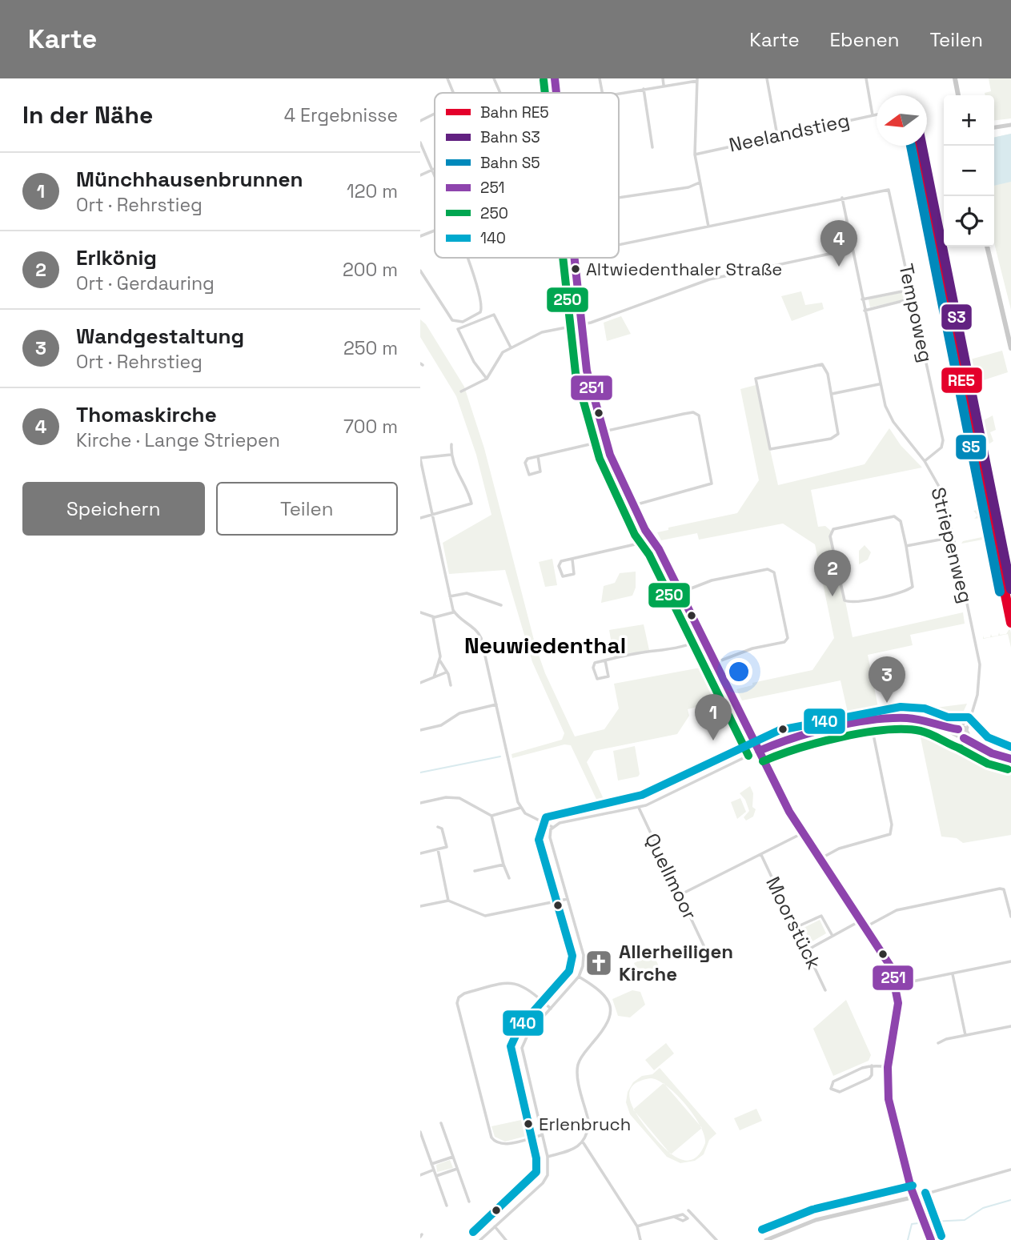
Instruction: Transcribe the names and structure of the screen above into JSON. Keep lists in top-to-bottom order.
{
  "streets": {
    "street": [
      "Neelandstieg",
      "Tempoweg",
      "Striepenweg",
      "Quellmoor",
      "Moorstück"
    ]
  },
  "crossings": [
    ["Tempoweg", "Striepenweg"]
  ],
  "districts": ["Neuwiedenthal"],
  "places": {
    "other": ["Altwiedenthaler Straße", "Erlenbruch"],
    "church": ["Allerheiligen Kirche"]
  },
  "lines": [
    "transit line 251",
    "transit line 250",
    "rail line RE5",
    "rail line S3",
    "rail line S5",
    "transit line 140"
  ],
  "legend": [
    "Bahn RE5",
    "Bahn S3",
    "Bahn S5",
    "251",
    "250",
    "140"
  ],
  "north": "left",
  "page": {
    "header": "Karte",
    "nav": ["Karte", "Ebenen", "Teilen"],
    "heading": ["In der Nähe", "4 Ergebnisse"],
    "map_buttons": ["+", "−"],
    "list": [
      {
        "mark": "1",
        "name": "Münchhausenbrunnen",
        "note": "Ort · Rehrstieg",
        "value": "120 m"
      },
      {
        "mark": "2",
        "name": "Erlkönig",
        "note": "Ort · Gerdauring",
        "value": "200 m"
      },
      {
        "mark": "3",
        "name": "Wandgestaltung",
        "note": "Ort · Rehrstieg",
        "value": "250 m"
      },
      {
        "mark": "4",
        "name": "Thomaskirche",
        "note": "Kirche · Lange Striepen",
        "value": "700 m"
      }
    ],
    "pins": [
      "4",
      "2",
      "3",
      "1"
    ],
    "buttons": ["Speichern", "Teilen"]
  }
}
